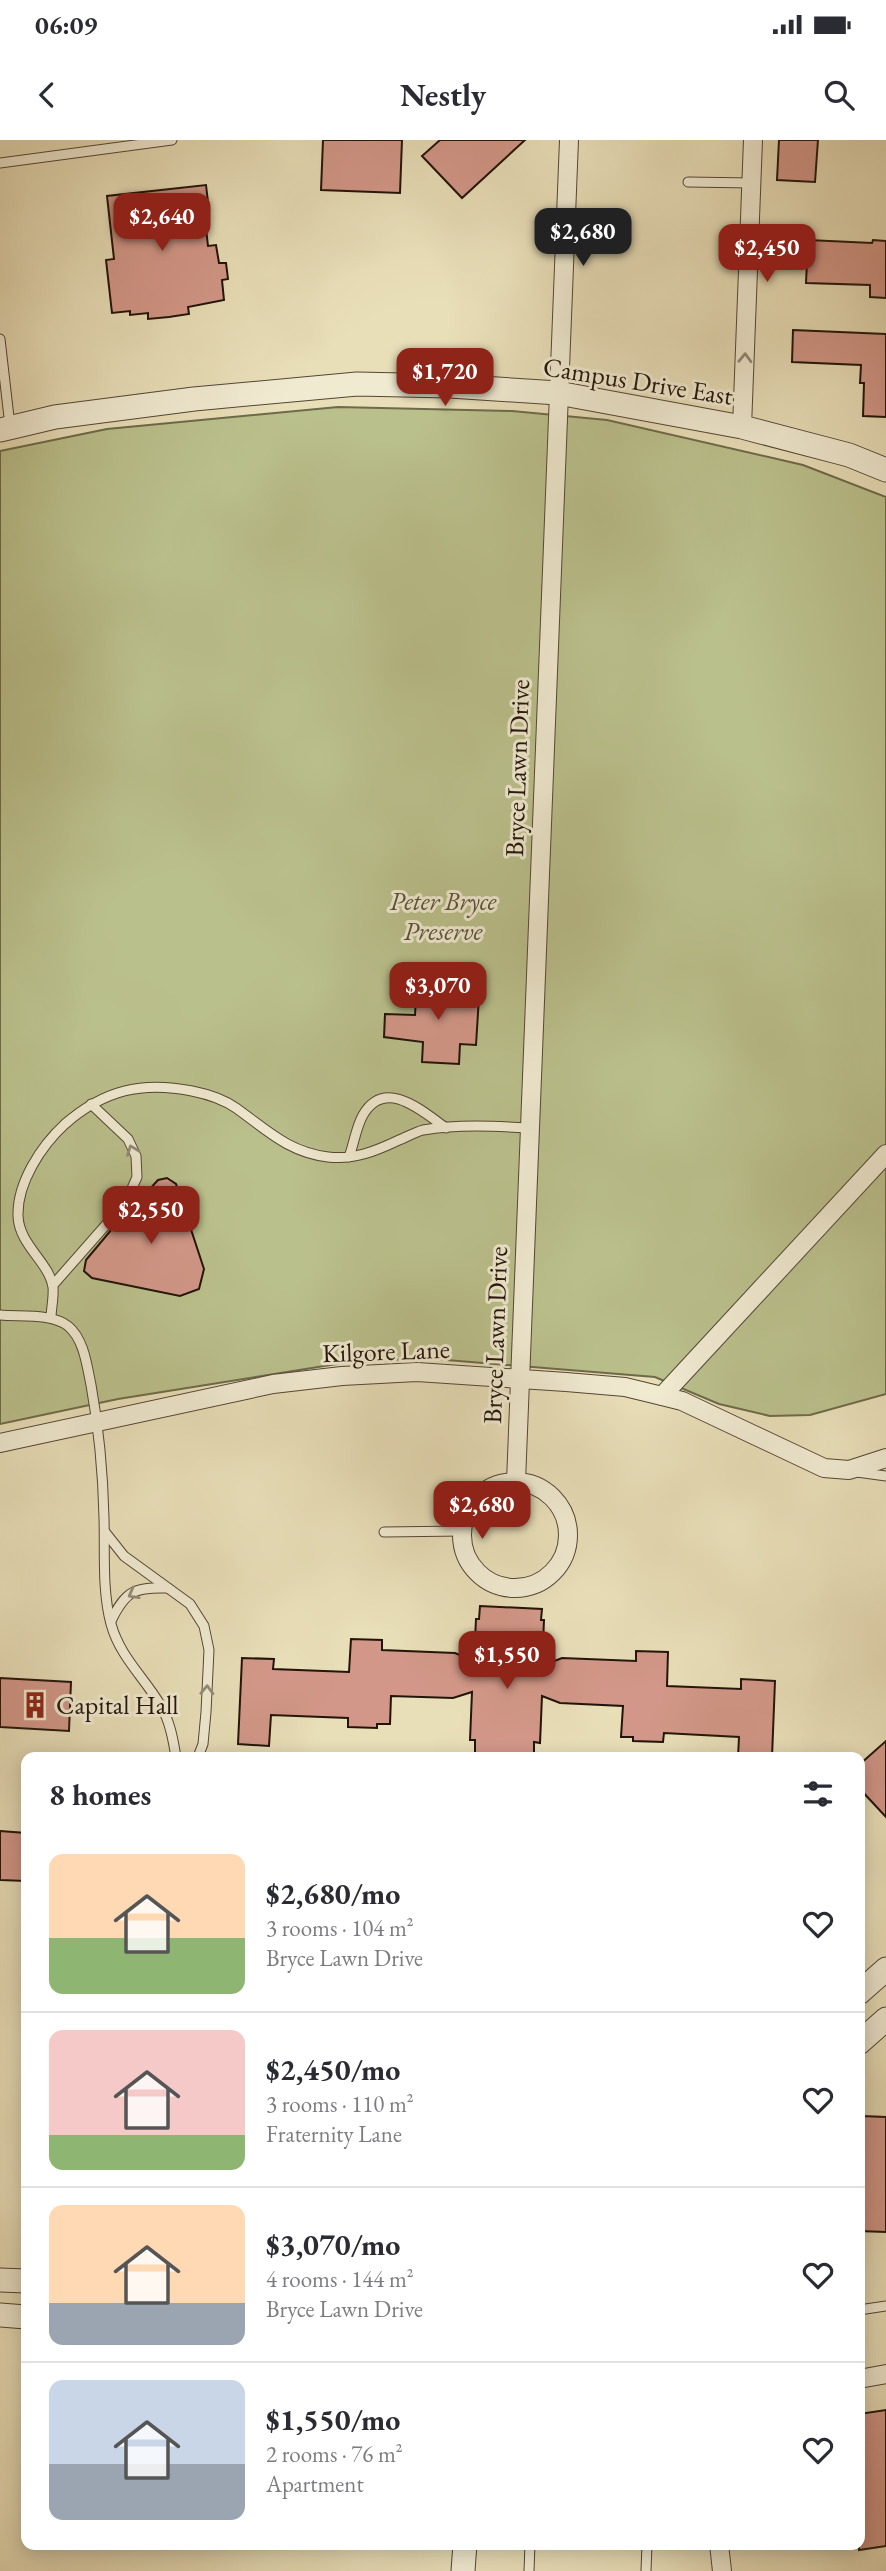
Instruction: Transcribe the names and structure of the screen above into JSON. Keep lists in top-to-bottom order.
{
  "streets": {
    "street": ["Campus Drive East", "Bryce Lawn Drive", "Kilgore Lane"]
  },
  "crossings": [
    ["Campus Drive East", "Bryce Lawn Drive"],
    ["Bryce Lawn Drive", "Kilgore Lane"]
  ],
  "parks": ["Peter Bryce Preserve"],
  "places": {
    "building": ["Capital Hall"]
  },
  "page": {
    "status": "06:09",
    "header": "Nestly",
    "price": [
      "$2,640",
      "$2,680",
      "$2,450",
      "$1,720",
      "$3,070",
      "$2,550",
      "$2,680",
      "$1,550"
    ],
    "heading": "8 homes",
    "list": [
      {
        "name": "$2,680/mo",
        "note": "3 rooms · 104 m² · Bryce Lawn Drive"
      },
      {
        "name": "$2,450/mo",
        "note": "3 rooms · 110 m² · Fraternity Lane"
      },
      {
        "name": "$3,070/mo",
        "note": "4 rooms · 144 m² · Bryce Lawn Drive"
      },
      {
        "name": "$1,550/mo",
        "note": "2 rooms · 76 m² · Apartment"
      }
    ]
  }
}
